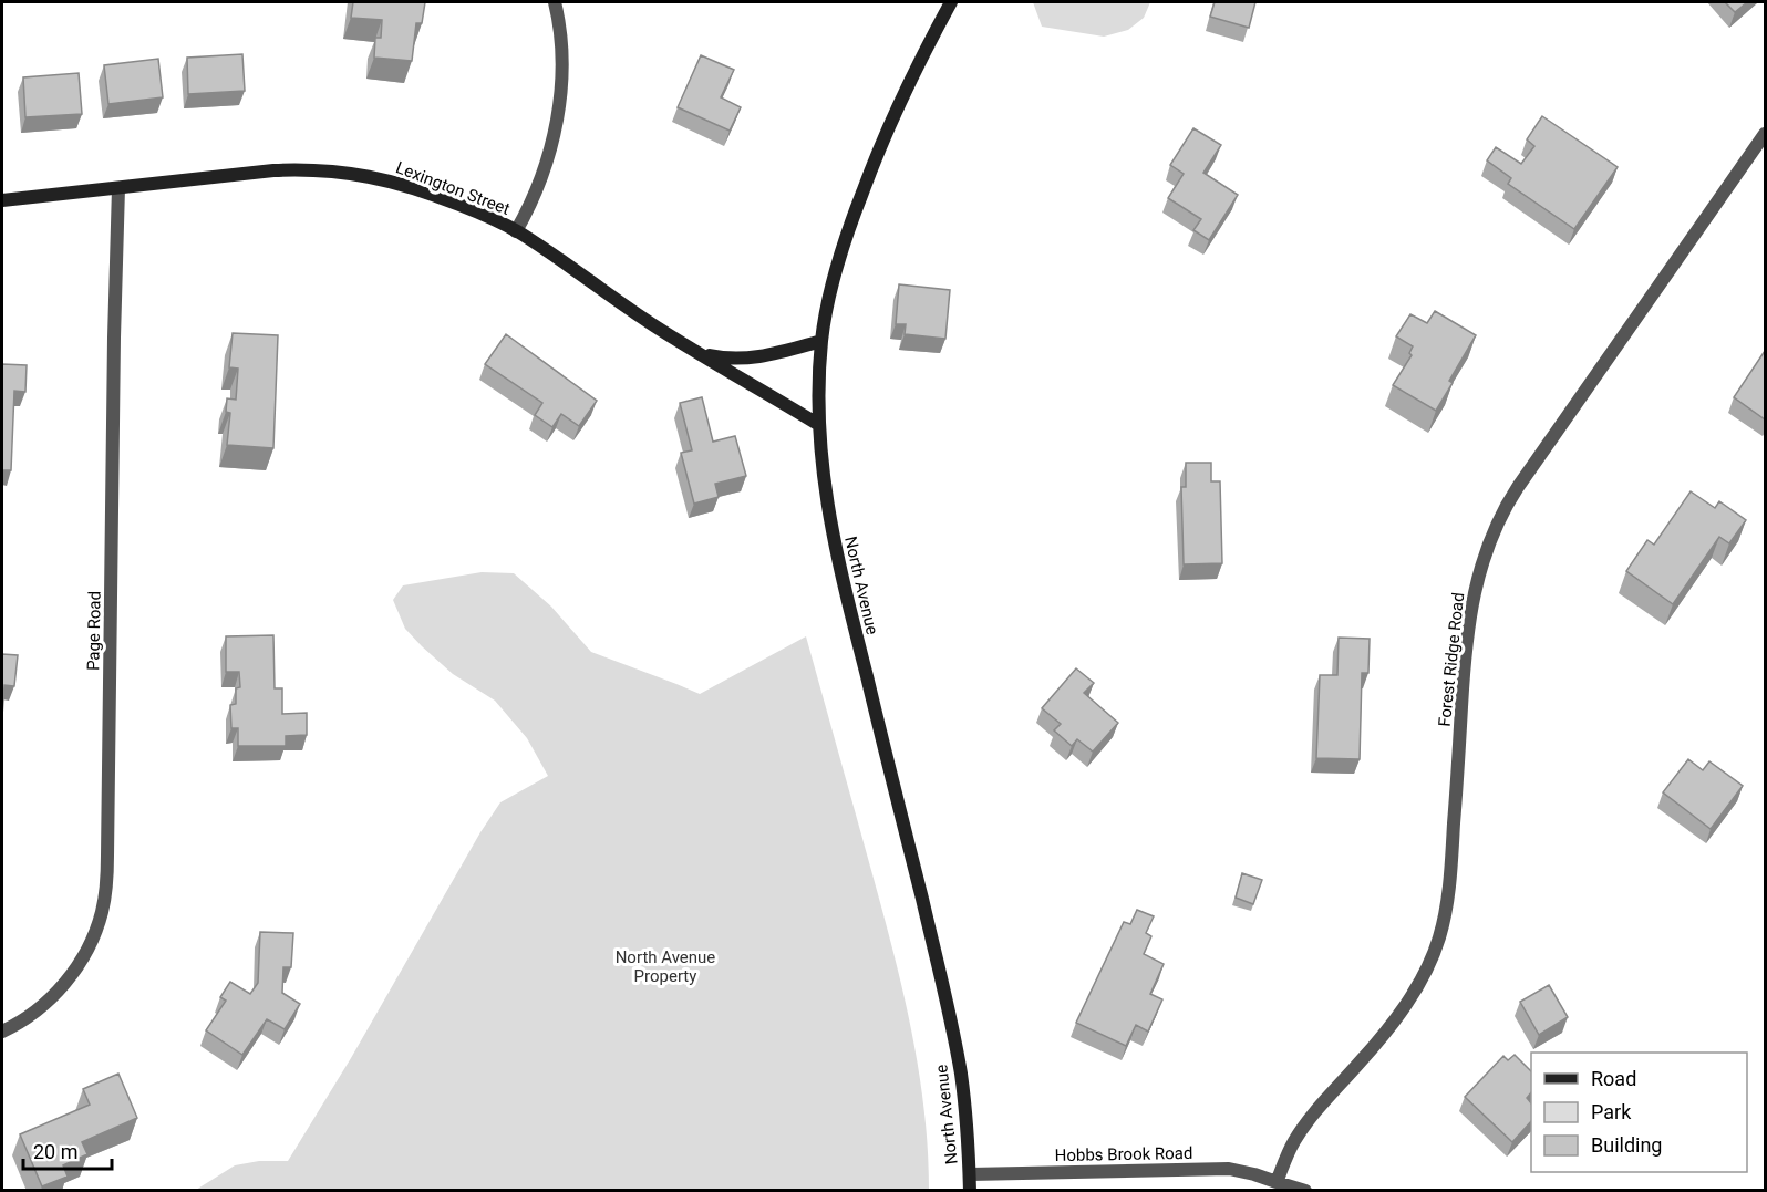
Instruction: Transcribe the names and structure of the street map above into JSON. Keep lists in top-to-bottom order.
{
  "streets": {
    "main road": ["Lexington Street", "North Avenue"],
    "street": ["Page Road", "Forest Ridge Road", "Hobbs Brook Road"]
  },
  "crossings": [
    ["Lexington Street", "North Avenue"],
    ["Lexington Street", "Page Road"],
    ["North Avenue", "Hobbs Brook Road"],
    ["Forest Ridge Road", "Hobbs Brook Road"]
  ],
  "parks": ["North Avenue Property"],
  "legend": ["Road", "Park", "Building"],
  "scale_bar": "20 m"
}
